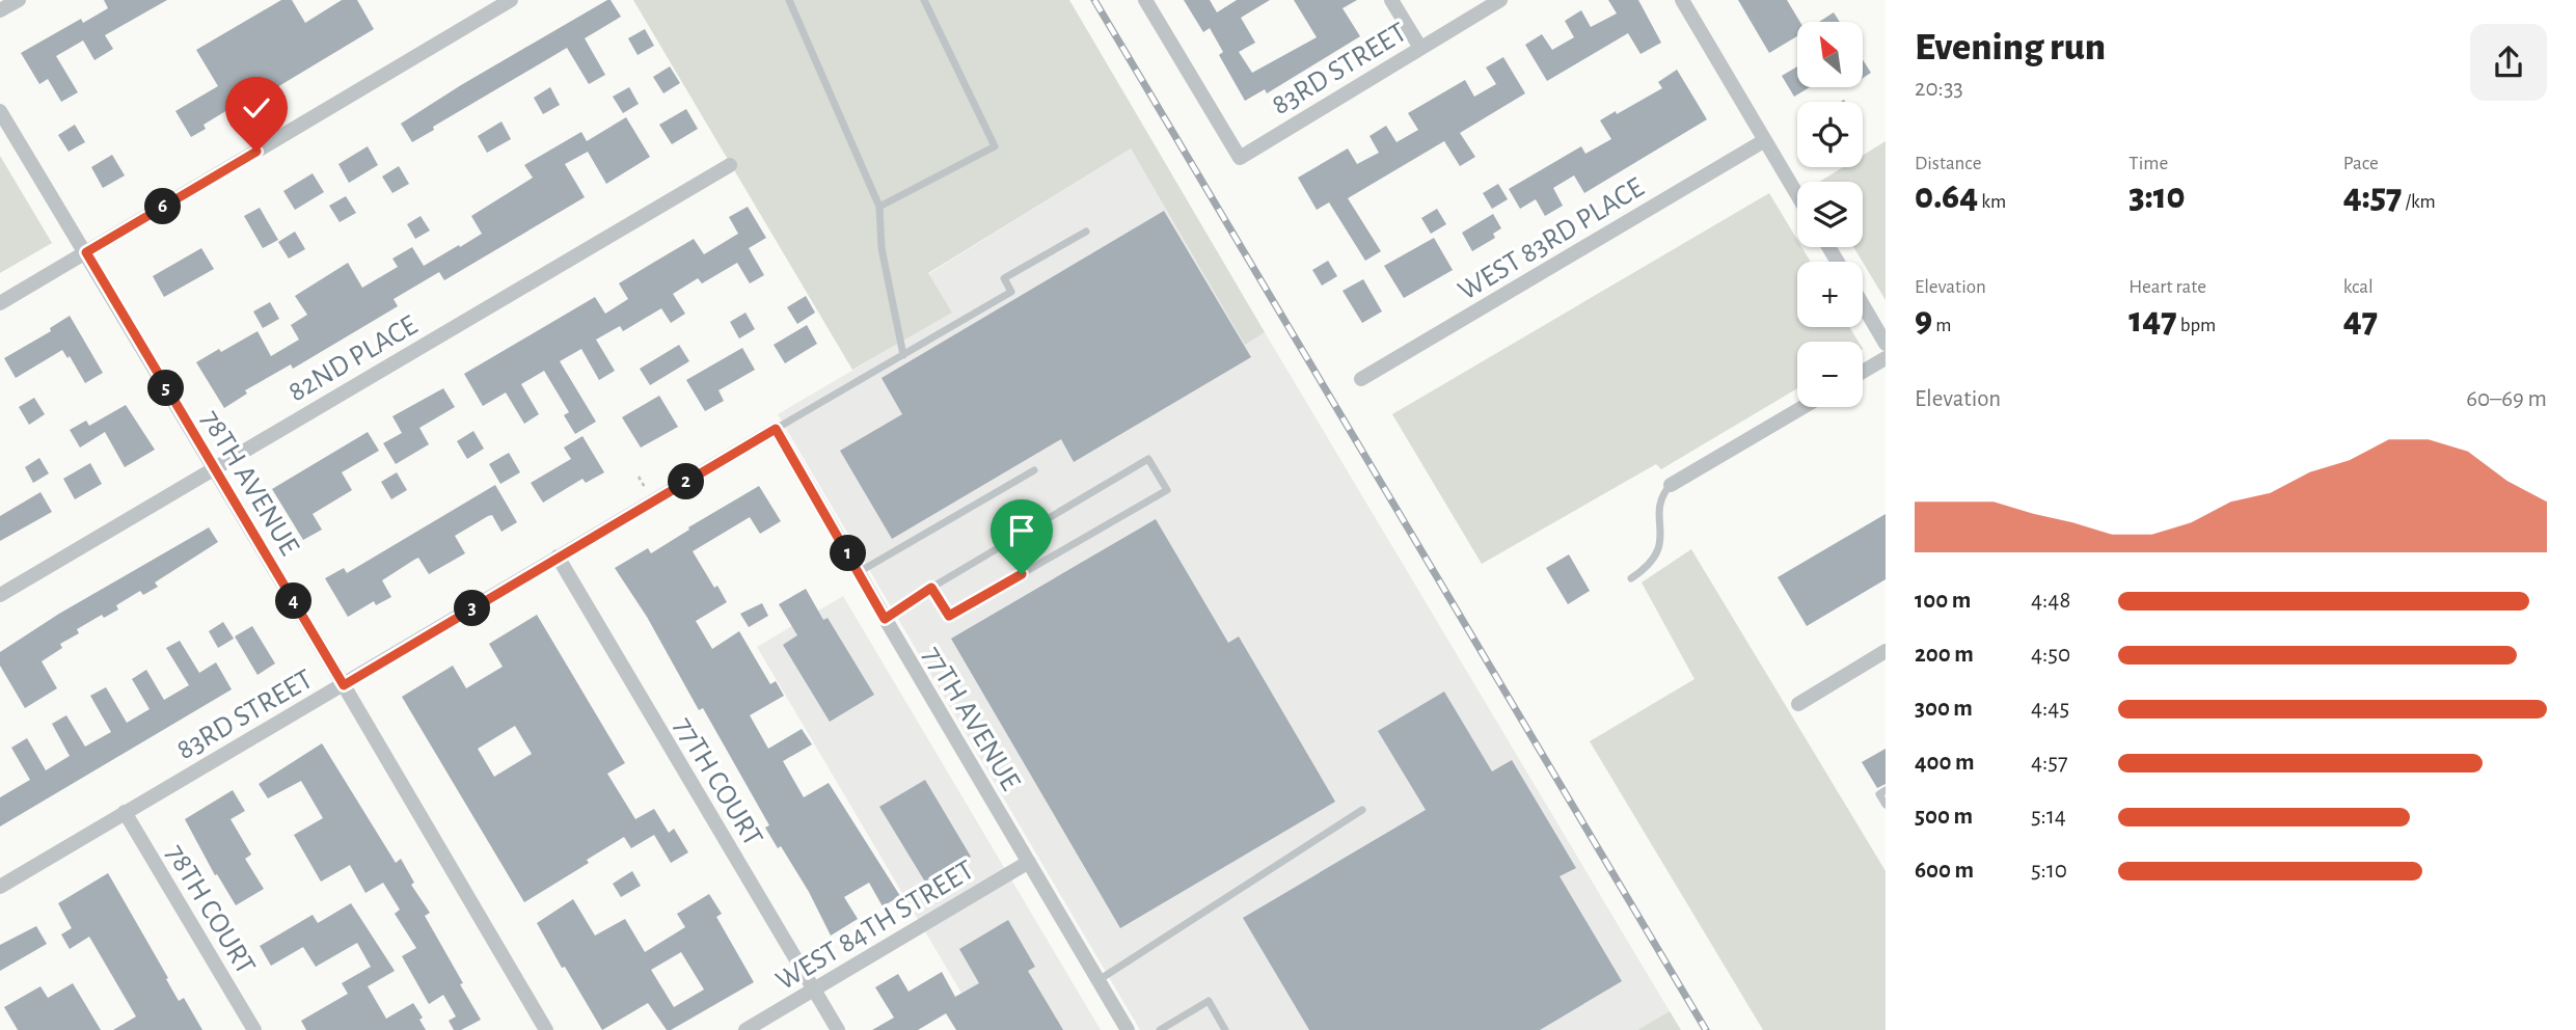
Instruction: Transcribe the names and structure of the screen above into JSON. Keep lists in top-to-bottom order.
{
  "streets": {
    "street": [
      "83RD STREET",
      "WEST 83RD PLACE",
      "82ND PLACE",
      "78TH AVENUE",
      "77TH AVENUE",
      "77TH COURT",
      "78TH COURT",
      "WEST 84TH STREET"
    ]
  },
  "crossings": [
    ["83RD STREET", "78TH AVENUE"],
    ["83RD STREET", "77TH AVENUE"],
    ["83RD STREET", "77TH COURT"],
    ["83RD STREET", "78TH COURT"],
    ["82ND PLACE", "78TH AVENUE"],
    ["77TH AVENUE", "WEST 84TH STREET"],
    ["77TH COURT", "WEST 84TH STREET"]
  ],
  "north": "top left",
  "page": {
    "heading": ["Evening run", "20:33"],
    "map_buttons": ["+", "−"],
    "stats": [
      ["Distance", "0.64 km"],
      ["Time", "3:10"],
      ["Pace", "4:57 /km"],
      ["Elevation", "9 m"],
      ["Heart rate", "147 bpm"],
      ["kcal", "47"]
    ],
    "pins": [
      "6",
      "5",
      "2",
      "1",
      "4",
      "3"
    ],
    "chart": ["Elevation", "60–69 m"],
    "list": [
      {
        "name": "100 m",
        "note": "4:48"
      },
      {
        "name": "200 m",
        "note": "4:50"
      },
      {
        "name": "300 m",
        "note": "4:45"
      },
      {
        "name": "400 m",
        "note": "4:57"
      },
      {
        "name": "500 m",
        "note": "5:14"
      },
      {
        "name": "600 m",
        "note": "5:10"
      }
    ]
  }
}
